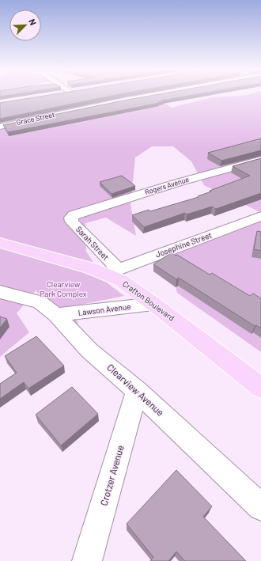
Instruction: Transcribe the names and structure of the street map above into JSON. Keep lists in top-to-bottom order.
{
  "streets": {
    "main road": ["Crafton Boulevard"],
    "street": [
      "Grace Street",
      "Rogers Avenue",
      "Sarah Street",
      "Josephine Street",
      "Lawson Avenue",
      "Clearview Avenue",
      "Crotzer Avenue"
    ]
  },
  "crossings": [
    ["Rogers Avenue", "Sarah Street"],
    ["Sarah Street", "Josephine Street"],
    ["Sarah Street", "Crafton Boulevard"],
    ["Josephine Street", "Crafton Boulevard"],
    ["Crafton Boulevard", "Lawson Avenue"],
    ["Lawson Avenue", "Clearview Avenue"],
    ["Clearview Avenue", "Crotzer Avenue"]
  ],
  "parks": ["Clearview Park Complex"],
  "north": "top right"
}
